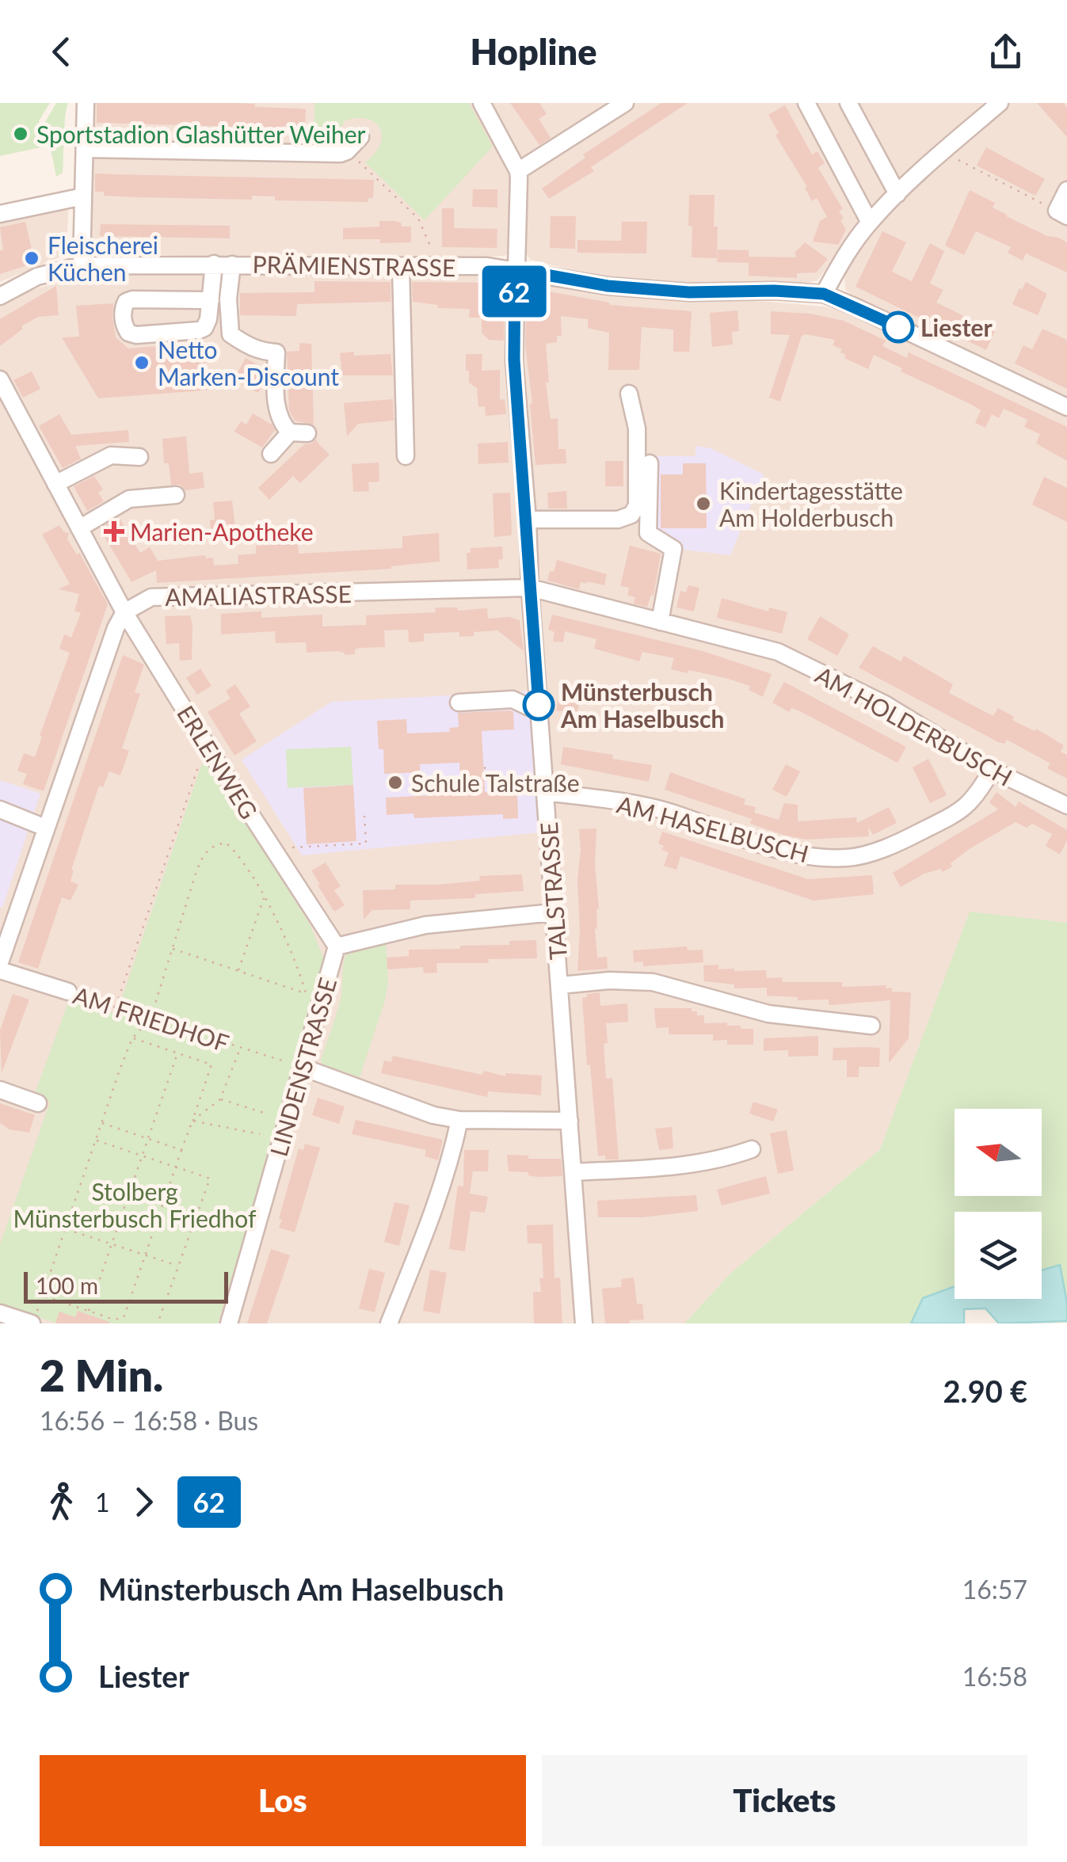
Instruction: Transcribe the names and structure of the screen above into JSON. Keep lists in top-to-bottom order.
{
  "streets": {
    "street": [
      "PRÄMIENSTRASSE",
      "AMALIASTRASSE",
      "AM HOLDERBUSCH",
      "ERLENWEG",
      "AM HASELBUSCH",
      "TALSTRASSE",
      "AM FRIEDHOF",
      "LINDENSTRASSE"
    ]
  },
  "crossings": [
    ["PRÄMIENSTRASSE", "TALSTRASSE"],
    ["AMALIASTRASSE", "AM HOLDERBUSCH"],
    ["AMALIASTRASSE", "ERLENWEG"],
    ["AMALIASTRASSE", "TALSTRASSE"],
    ["AM HOLDERBUSCH", "AM HASELBUSCH"],
    ["AM HOLDERBUSCH", "TALSTRASSE"],
    ["ERLENWEG", "LINDENSTRASSE"],
    ["AM HASELBUSCH", "TALSTRASSE"],
    ["AM FRIEDHOF", "LINDENSTRASSE"]
  ],
  "parks": ["Stolberg Münsterbusch Friedhof"],
  "places": {
    "other": [
      "Sportstadion Glashütter Weiher",
      "Fleischerei Küchen",
      "Liester",
      "Netto Marken-Discount",
      "Kindertagesstätte Am Holderbusch",
      "Münsterbusch Am Haselbusch",
      "Schule Talstraße"
    ],
    "health": ["Marien-Apotheke"]
  },
  "lines": ["bus line 62"],
  "scale_bar": "100 m",
  "north": "left",
  "page": {
    "header": "Hopline",
    "on_map": "62",
    "scale": "100 m",
    "heading": ["2 Min.", "16:56 – 16:58 · Bus", "2.90 €"],
    "legs": ["1", "62"],
    "list": [
      {
        "name": "Münsterbusch Am Haselbusch",
        "value": "16:57"
      },
      {
        "name": "Liester",
        "value": "16:58"
      }
    ],
    "buttons": ["Los", "Tickets"]
  }
}
